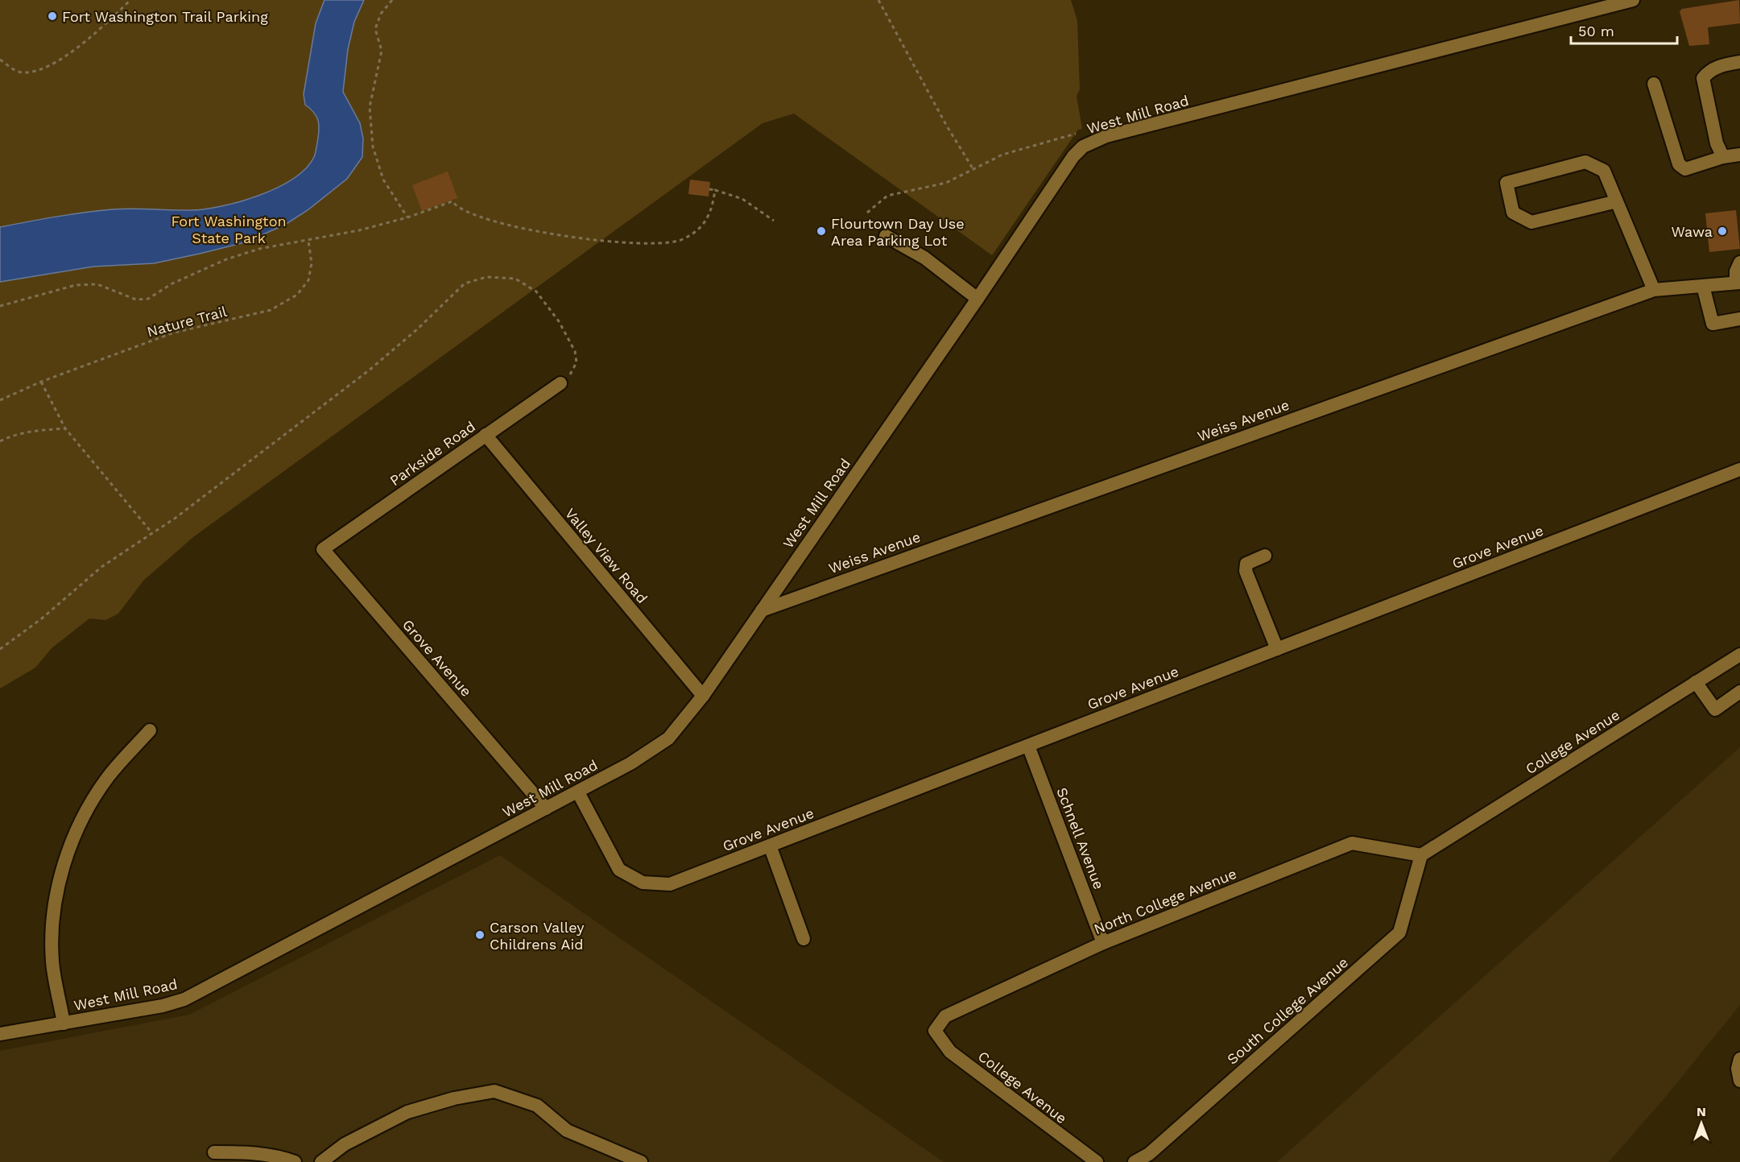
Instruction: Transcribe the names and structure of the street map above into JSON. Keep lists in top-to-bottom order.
{
  "streets": {
    "street": [
      "West Mill Road",
      "Weiss Avenue",
      "Parkside Road",
      "Grove Avenue",
      "Valley View Road",
      "College Avenue",
      "Schnell Avenue",
      "North College Avenue",
      "South College Avenue"
    ],
    "path": ["Nature Trail"]
  },
  "crossings": [
    ["West Mill Road", "Weiss Avenue"],
    ["West Mill Road", "Grove Avenue"],
    ["West Mill Road", "Valley View Road"],
    ["Parkside Road", "Grove Avenue"],
    ["Parkside Road", "Valley View Road"],
    ["Grove Avenue", "Schnell Avenue"],
    ["College Avenue", "North College Avenue"],
    ["College Avenue", "South College Avenue"],
    ["Schnell Avenue", "North College Avenue"],
    ["North College Avenue", "South College Avenue"]
  ],
  "parks": ["Fort Washington State Park"],
  "places": [
    "Fort Washington Trail Parking",
    "Flourtown Day Use Area Parking Lot",
    "Wawa",
    "Carson Valley Childrens Aid"
  ],
  "scale_bar": "50 m",
  "north": "top"
}
